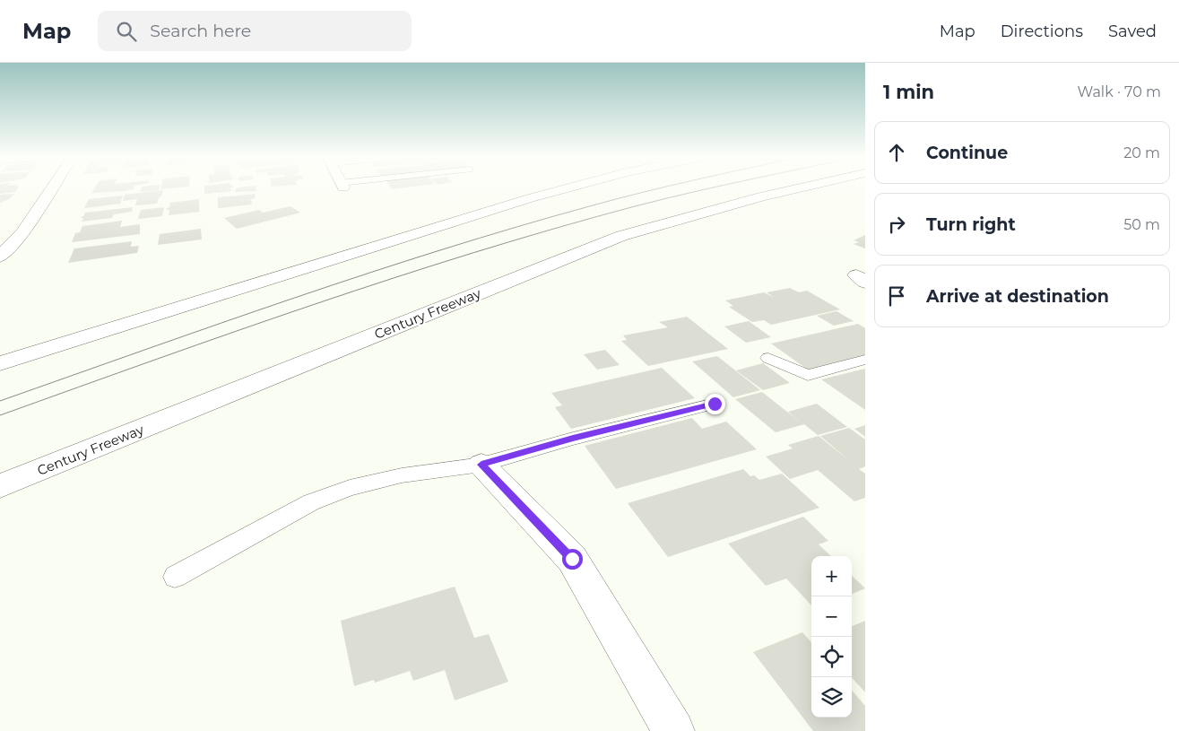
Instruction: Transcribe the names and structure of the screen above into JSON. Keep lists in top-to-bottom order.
{
  "streets": {
    "main road": ["Century Freeway"]
  },
  "page": {
    "header": "Map",
    "search": "Search here",
    "nav": ["Map", "Directions", "Saved"],
    "heading": ["1 min", "Walk · 70 m"],
    "list": [
      ["Continue", "20 m"],
      ["Turn right", "50 m"],
      "Arrive at destination"
    ],
    "map_buttons": ["+", "−"]
  }
}
